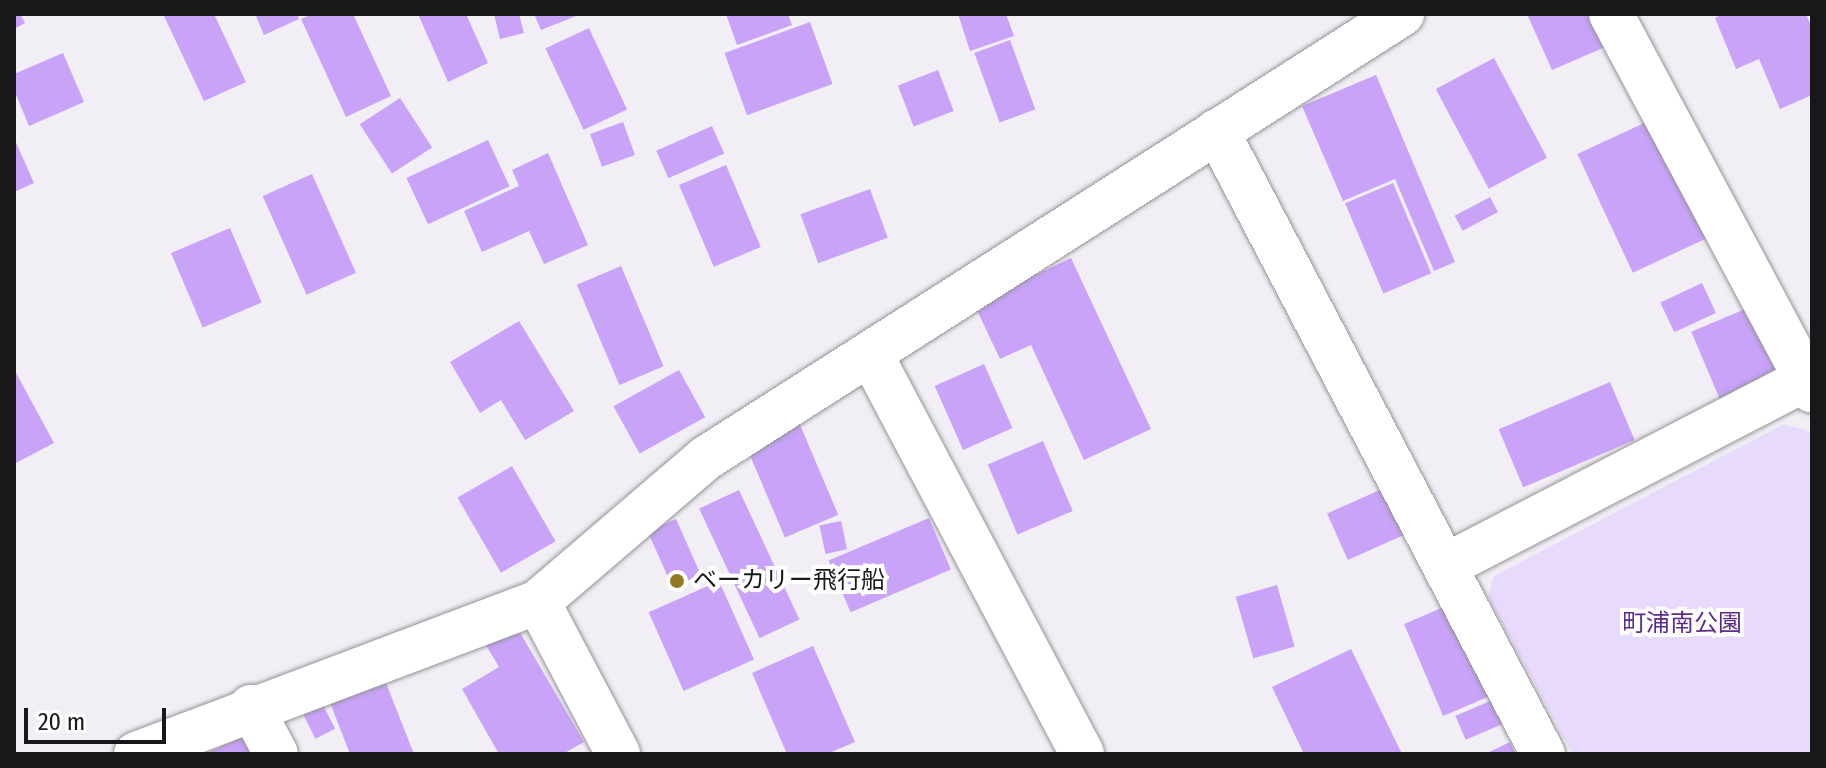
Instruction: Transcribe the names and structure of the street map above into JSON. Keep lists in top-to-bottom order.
{
  "parks": ["町浦南公園"],
  "places": ["ベーカリー飛行船"],
  "scale_bar": "20 m"
}
